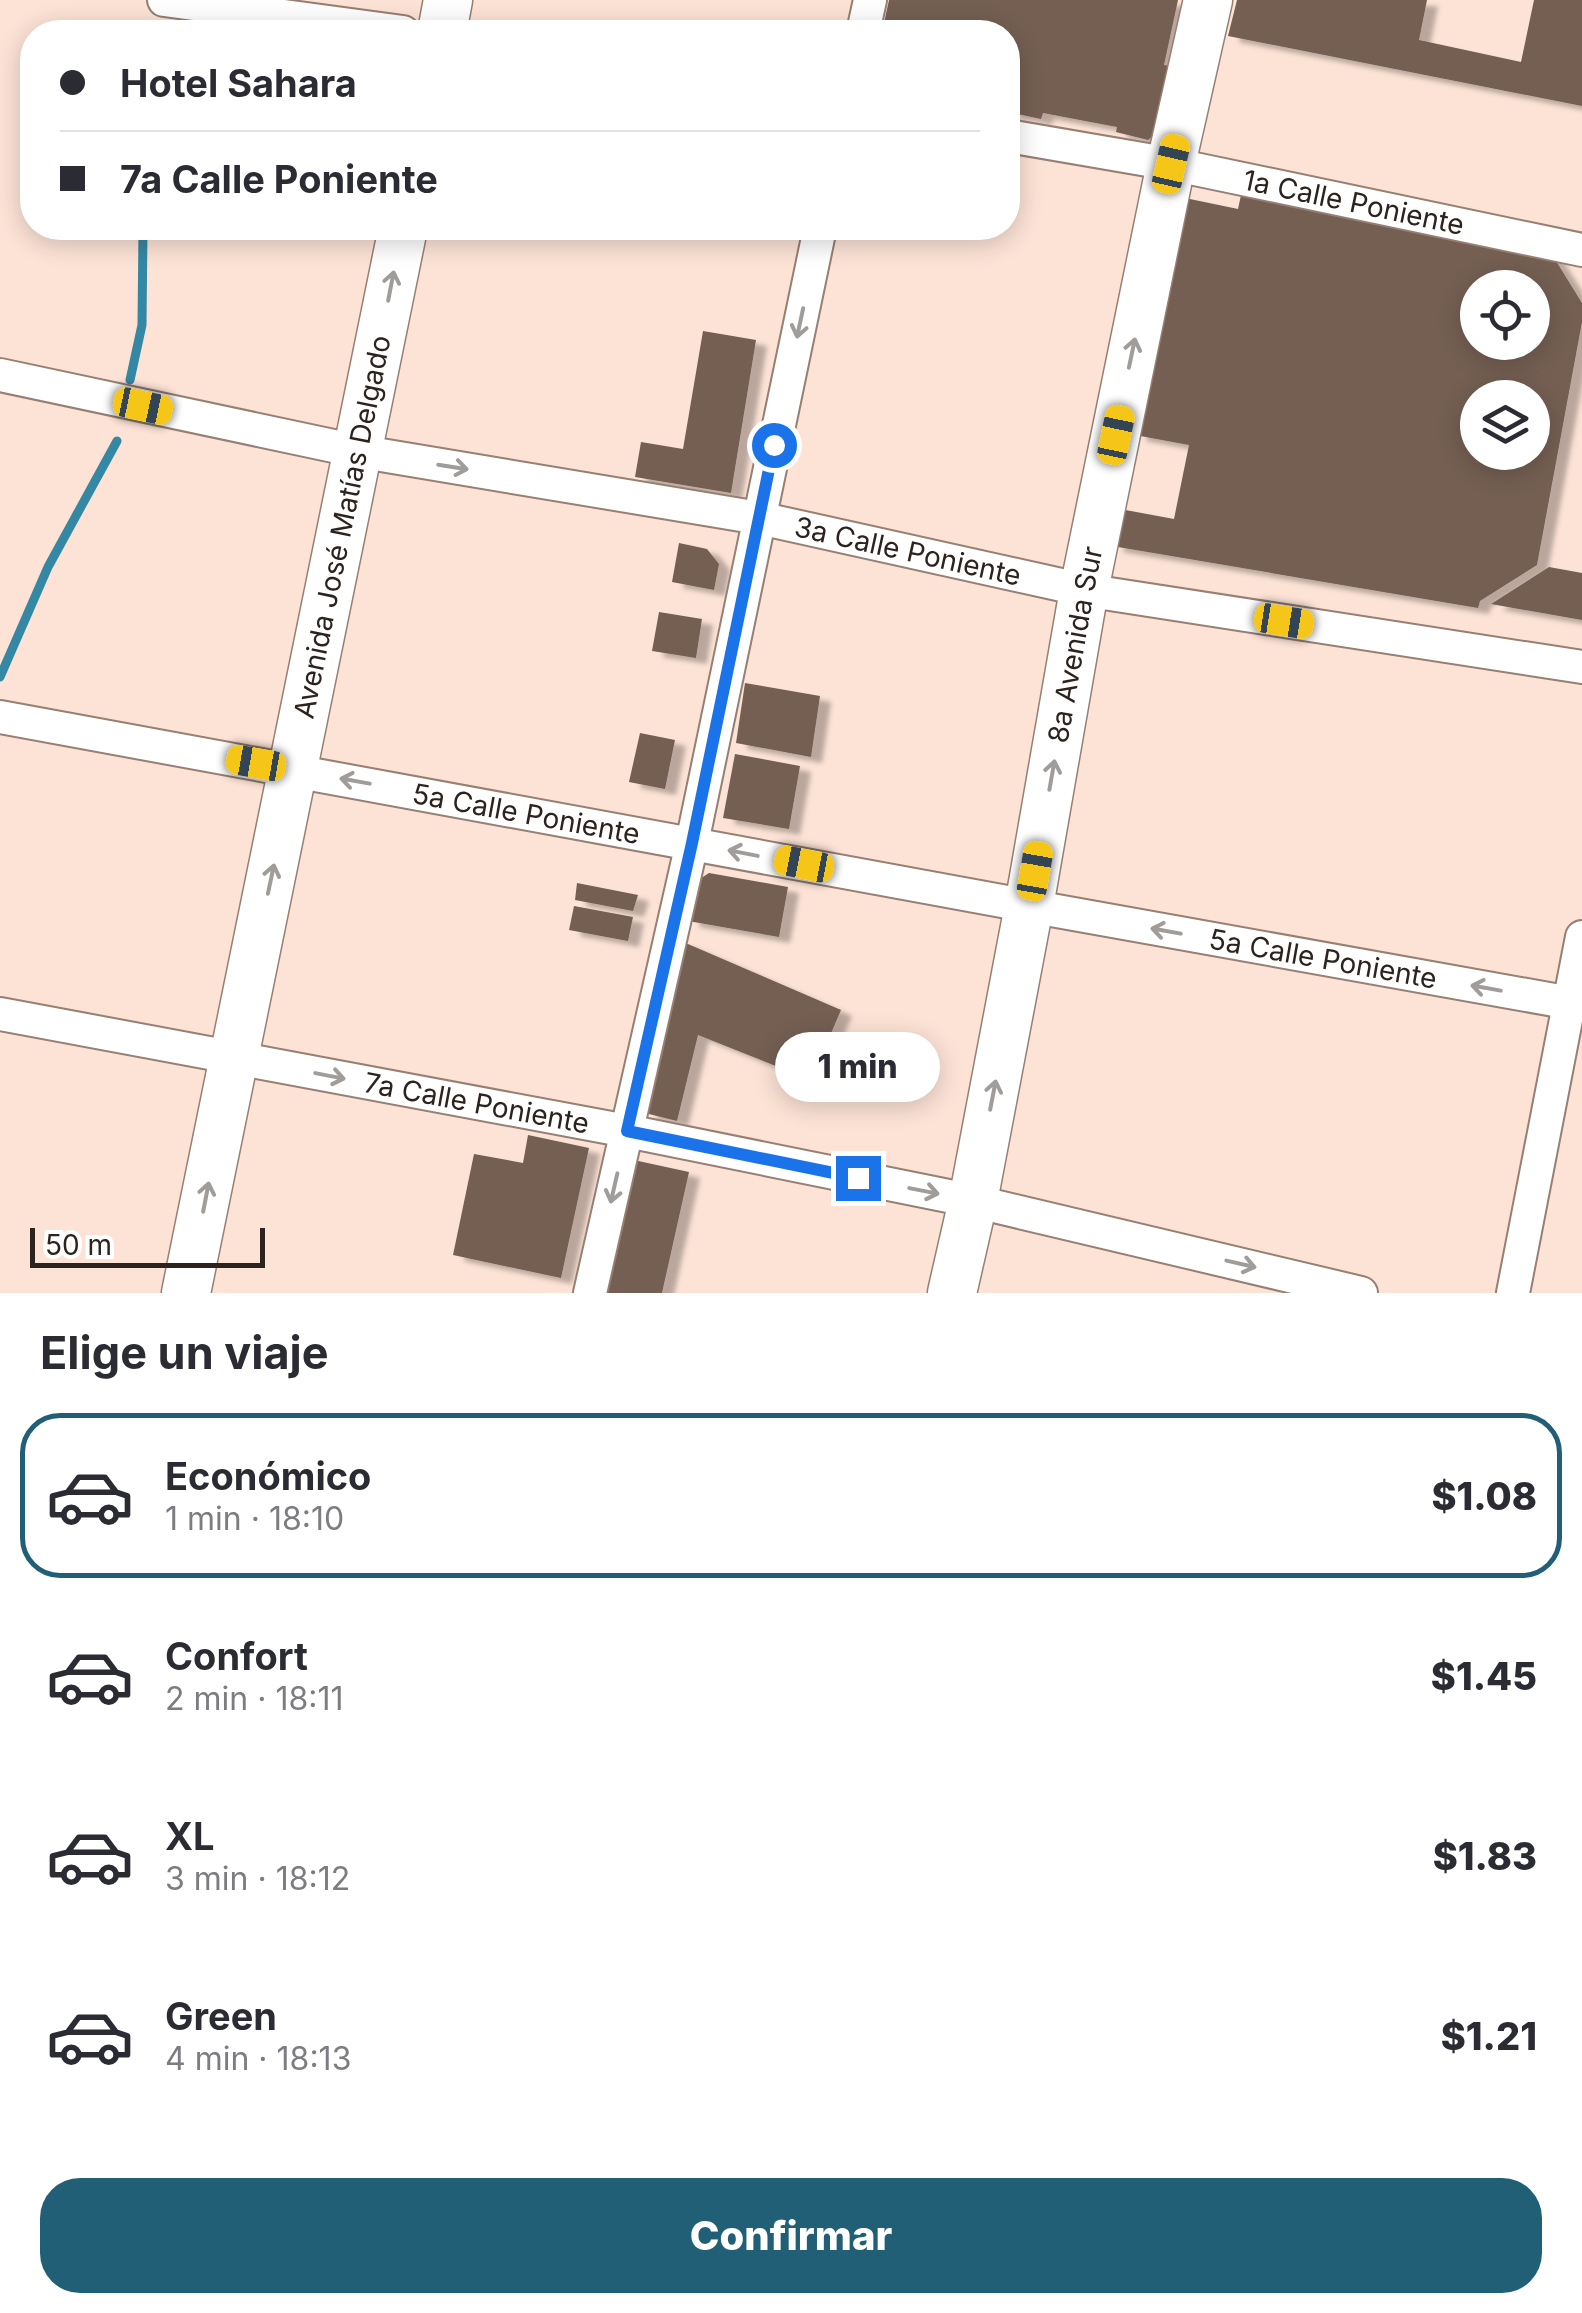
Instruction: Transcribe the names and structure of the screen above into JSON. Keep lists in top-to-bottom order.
{
  "streets": {
    "street": [
      "1a Calle Poniente",
      "Avenida José Matías Delgado",
      "3a Calle Poniente",
      "8a Avenida Sur",
      "5a Calle Poniente",
      "7a Calle Poniente"
    ]
  },
  "crossings": [
    ["1a Calle Poniente", "8a Avenida Sur"],
    ["Avenida José Matías Delgado", "3a Calle Poniente"],
    ["Avenida José Matías Delgado", "5a Calle Poniente"],
    ["Avenida José Matías Delgado", "7a Calle Poniente"],
    ["3a Calle Poniente", "8a Avenida Sur"],
    ["8a Avenida Sur", "5a Calle Poniente"],
    ["8a Avenida Sur", "7a Calle Poniente"]
  ],
  "one_way": ["5a Calle Poniente", "7a Calle Poniente"],
  "scale_bar": "50 m",
  "page": {
    "banner": ["Hotel Sahara", "7a Calle Poniente"],
    "bubble": "1 min",
    "scale": "50 m",
    "heading": "Elige un viaje",
    "list": [
      {
        "name": "Económico",
        "note": "1 min · 18:10",
        "value": "$1.08"
      },
      {
        "name": "Confort",
        "note": "2 min · 18:11",
        "value": "$1.45"
      },
      {
        "name": "XL",
        "note": "3 min · 18:12",
        "value": "$1.83"
      },
      {
        "name": "Green",
        "note": "4 min · 18:13",
        "value": "$1.21"
      }
    ],
    "buttons": "Confirmar"
  }
}
